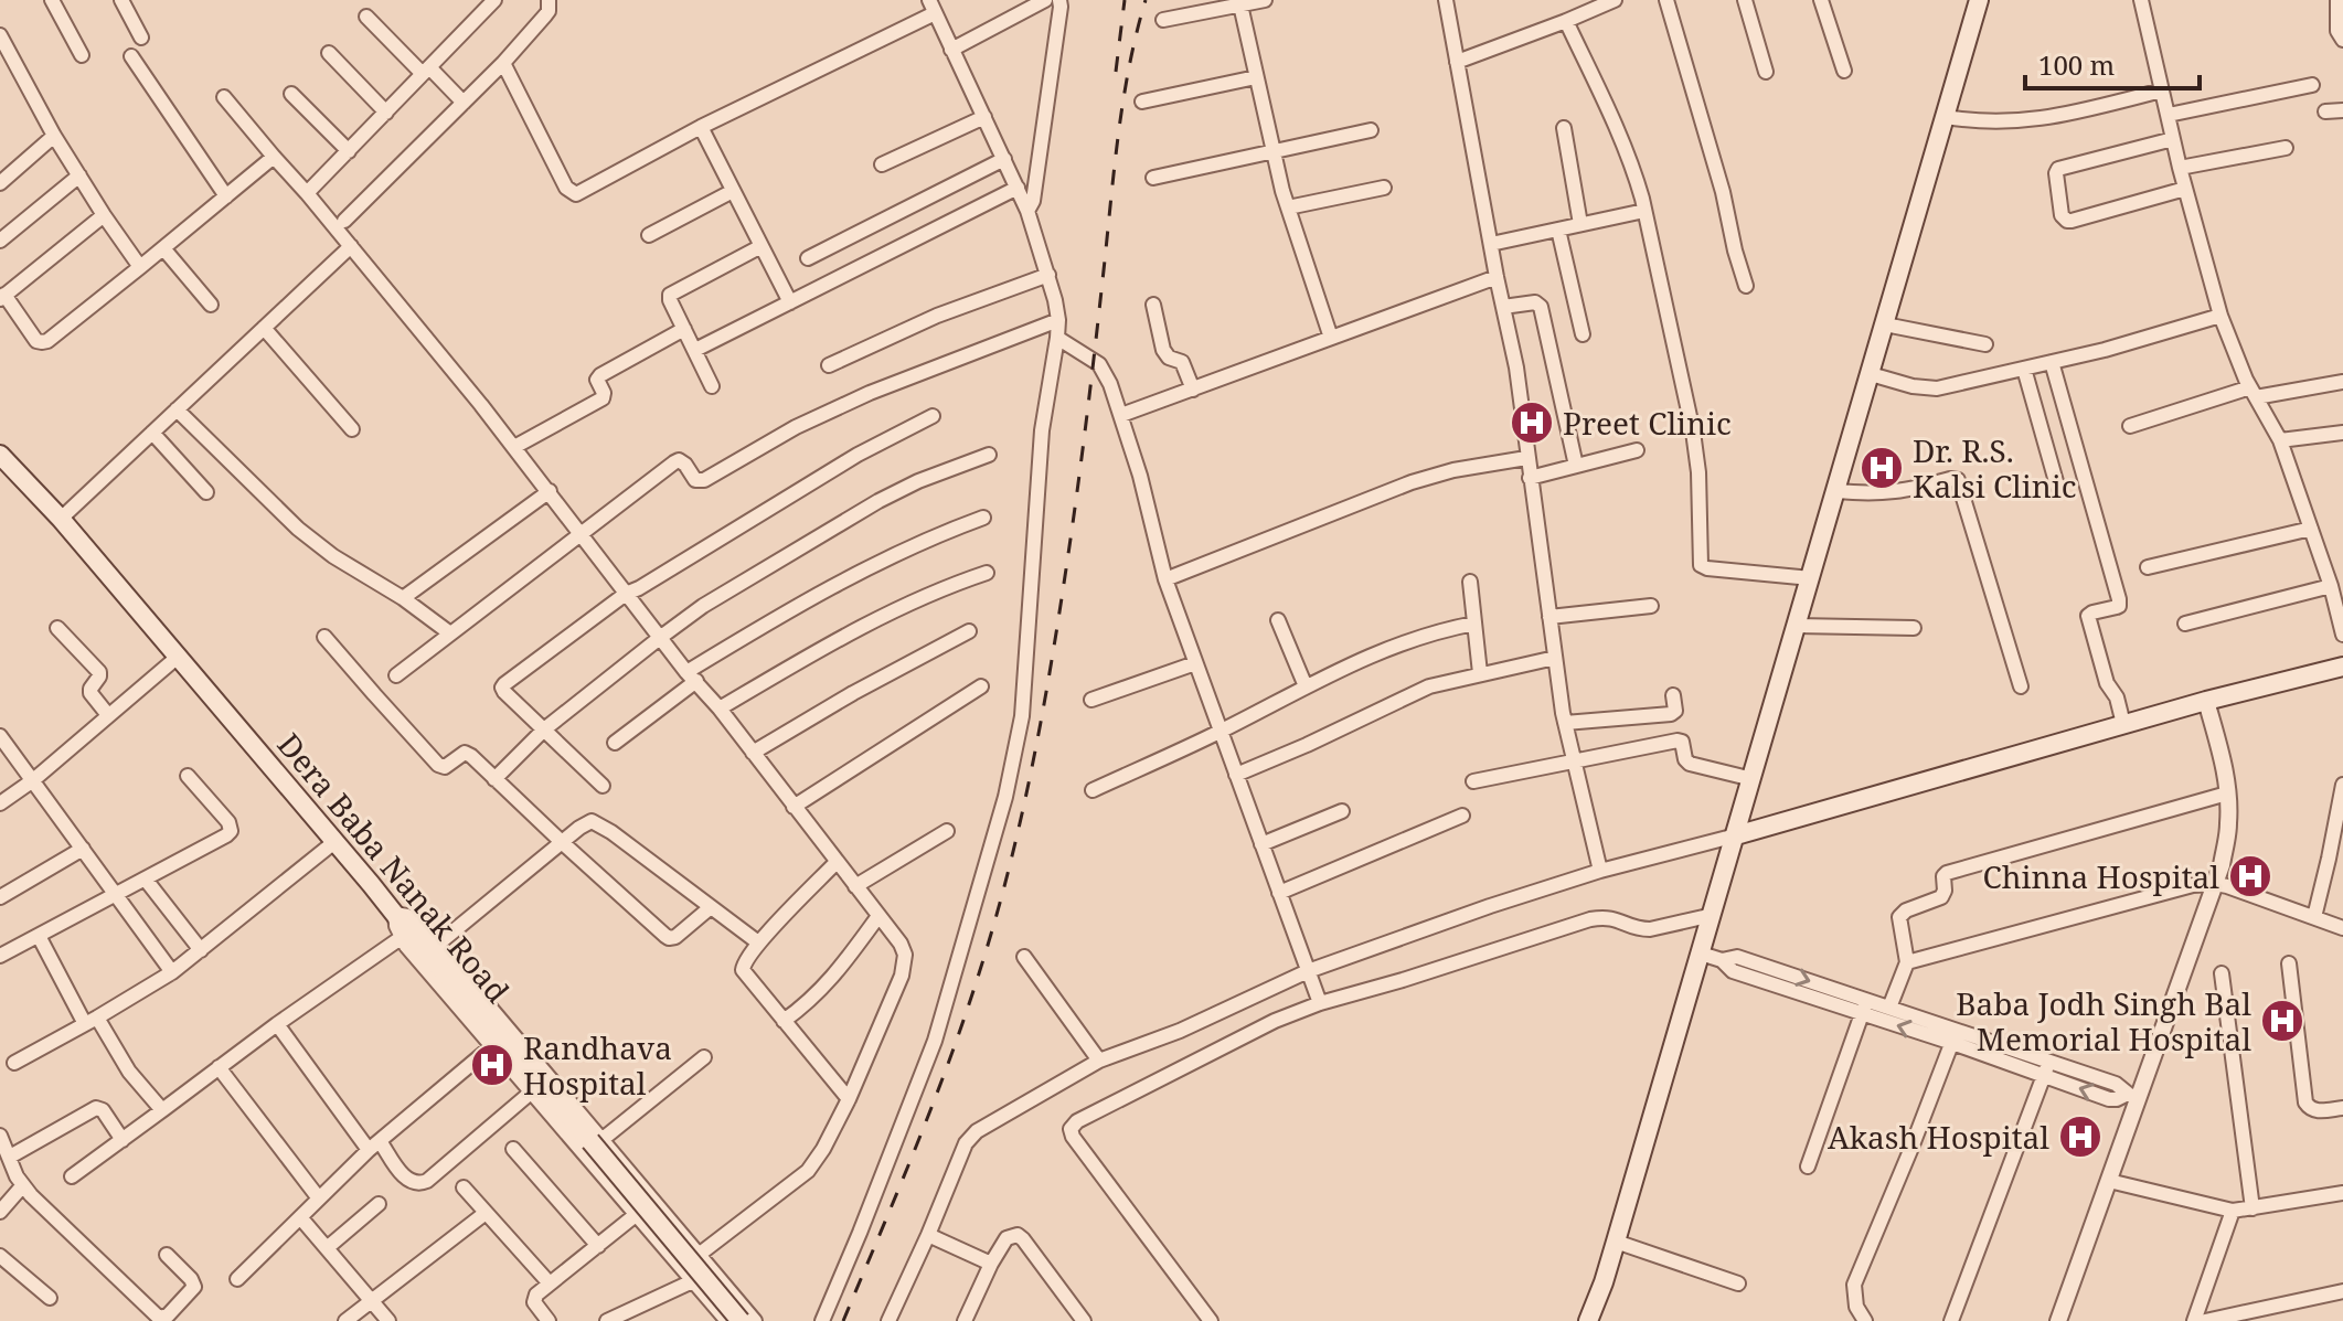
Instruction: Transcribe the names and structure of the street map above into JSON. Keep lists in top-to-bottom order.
{
  "streets": {
    "main road": ["Dera Baba Nanak Road"]
  },
  "places": {
    "hospital": [
      "Preet Clinic",
      "Dr. R.S. Kalsi Clinic",
      "Chinna Hospital",
      "Baba Jodh Singh Bal Memorial Hospital",
      "Randhava Hospital",
      "Akash Hospital"
    ]
  },
  "scale_bar": "100 m"
}
